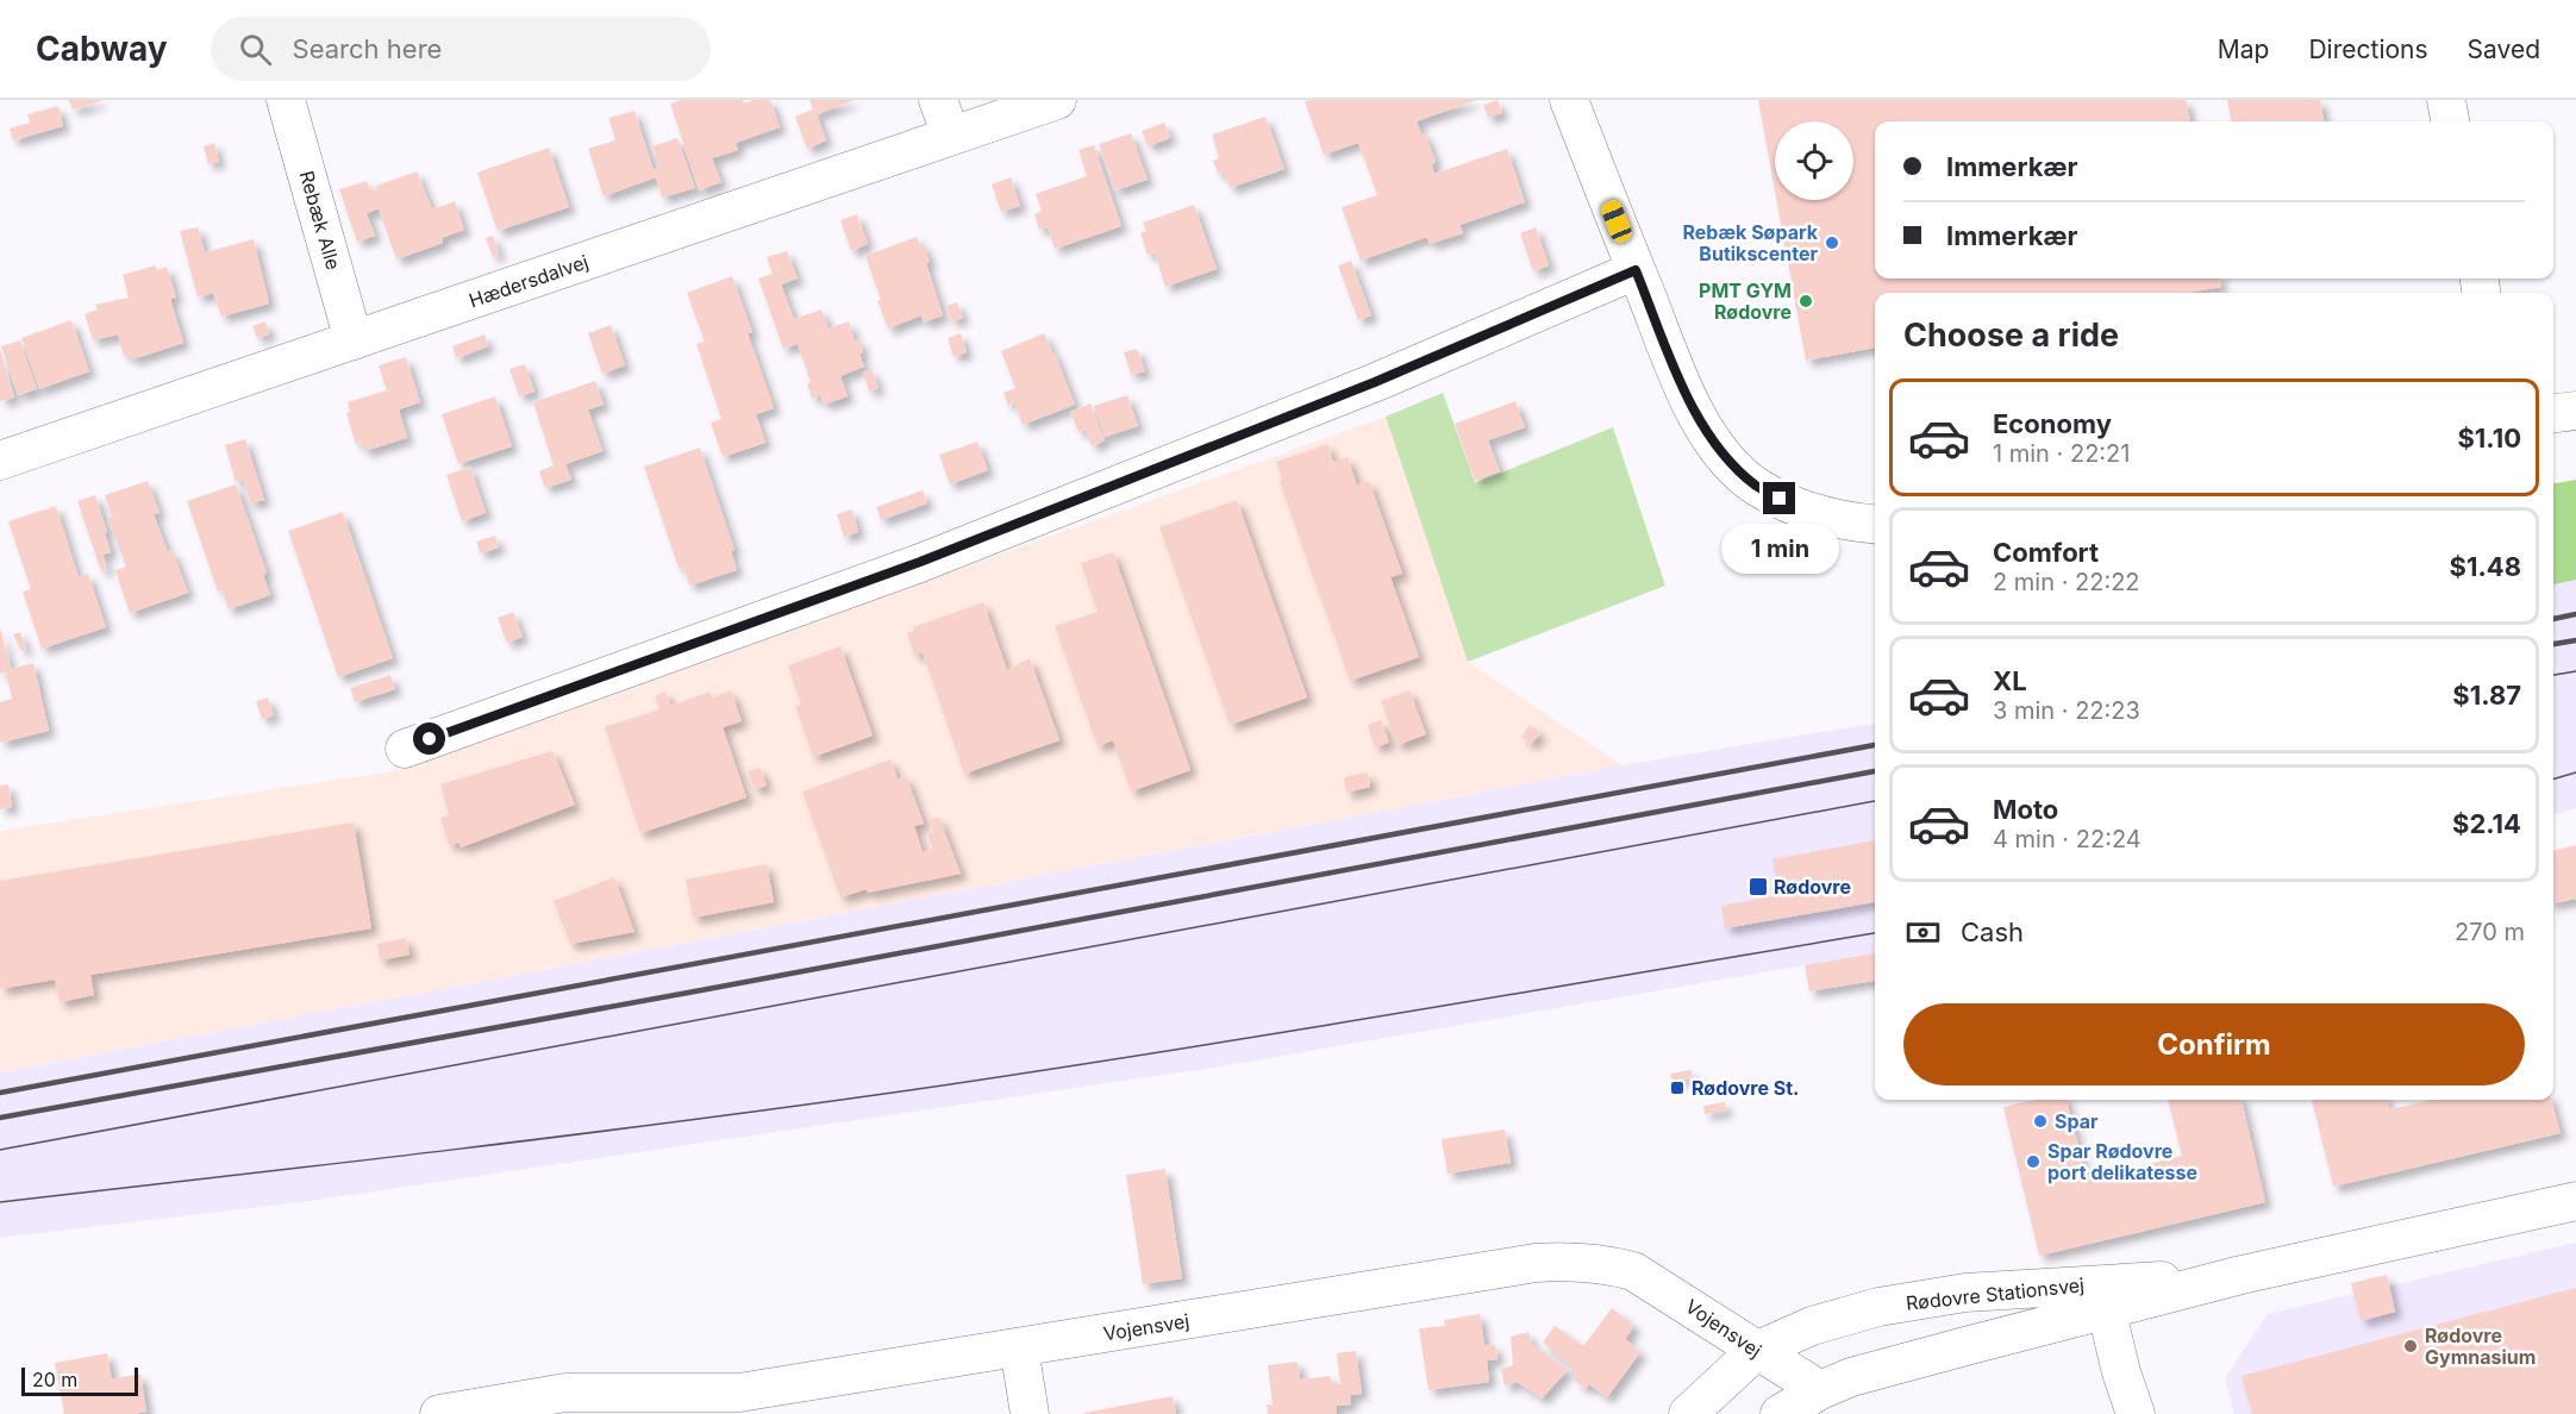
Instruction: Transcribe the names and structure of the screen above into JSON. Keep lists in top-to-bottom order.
{
  "streets": {
    "street": [
      "Rebæk Alle",
      "Hædersdalvej",
      "Rødovre Stationsvej",
      "Vojensvej"
    ]
  },
  "crossings": [
    ["Rebæk Alle", "Hædersdalvej"],
    ["Rødovre Stationsvej", "Vojensvej"]
  ],
  "places": {
    "other": [
      "Rebæk Søpark Butikscenter",
      "PMT GYM Rødovre",
      "Spar",
      "Spar Rødovre port delikatesse",
      "Rødovre Gymnasium"
    ],
    "transit": ["Rødovre", "Rødovre St."]
  },
  "scale_bar": "20 m",
  "page": {
    "header": "Cabway",
    "search": "Search here",
    "nav": ["Map", "Directions", "Saved"],
    "banner": ["Immerkær", "Immerkær"],
    "heading": "Choose a ride",
    "list": [
      {
        "name": "Economy",
        "note": "1 min · 22:21",
        "value": "$1.10"
      },
      {
        "name": "Comfort",
        "note": "2 min · 22:22",
        "value": "$1.48"
      },
      {
        "name": "XL",
        "note": "3 min · 22:23",
        "value": "$1.87"
      },
      {
        "name": "Moto",
        "note": "4 min · 22:24",
        "value": "$2.14"
      }
    ],
    "bubble": "1 min",
    "pay": ["Cash", "270 m"],
    "buttons": "Confirm",
    "scale": "20 m"
  }
}
